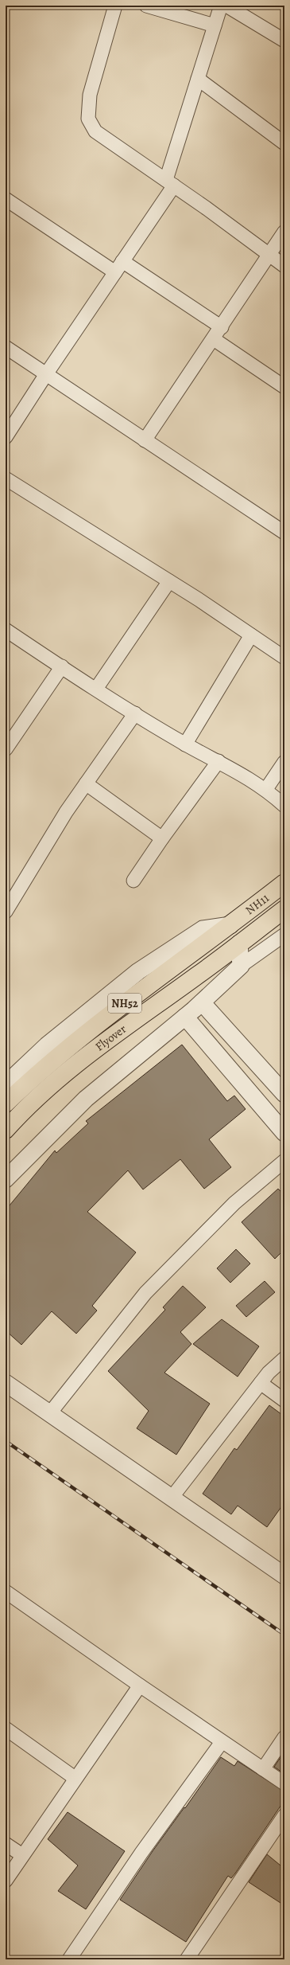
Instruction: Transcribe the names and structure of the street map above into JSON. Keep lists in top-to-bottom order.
{
  "streets": {
    "highway": ["NH11", "NH52", "Flyover"]
  },
  "crossings": [
    ["NH11", "Flyover"],
    ["NH52", "Flyover"]
  ]
}
